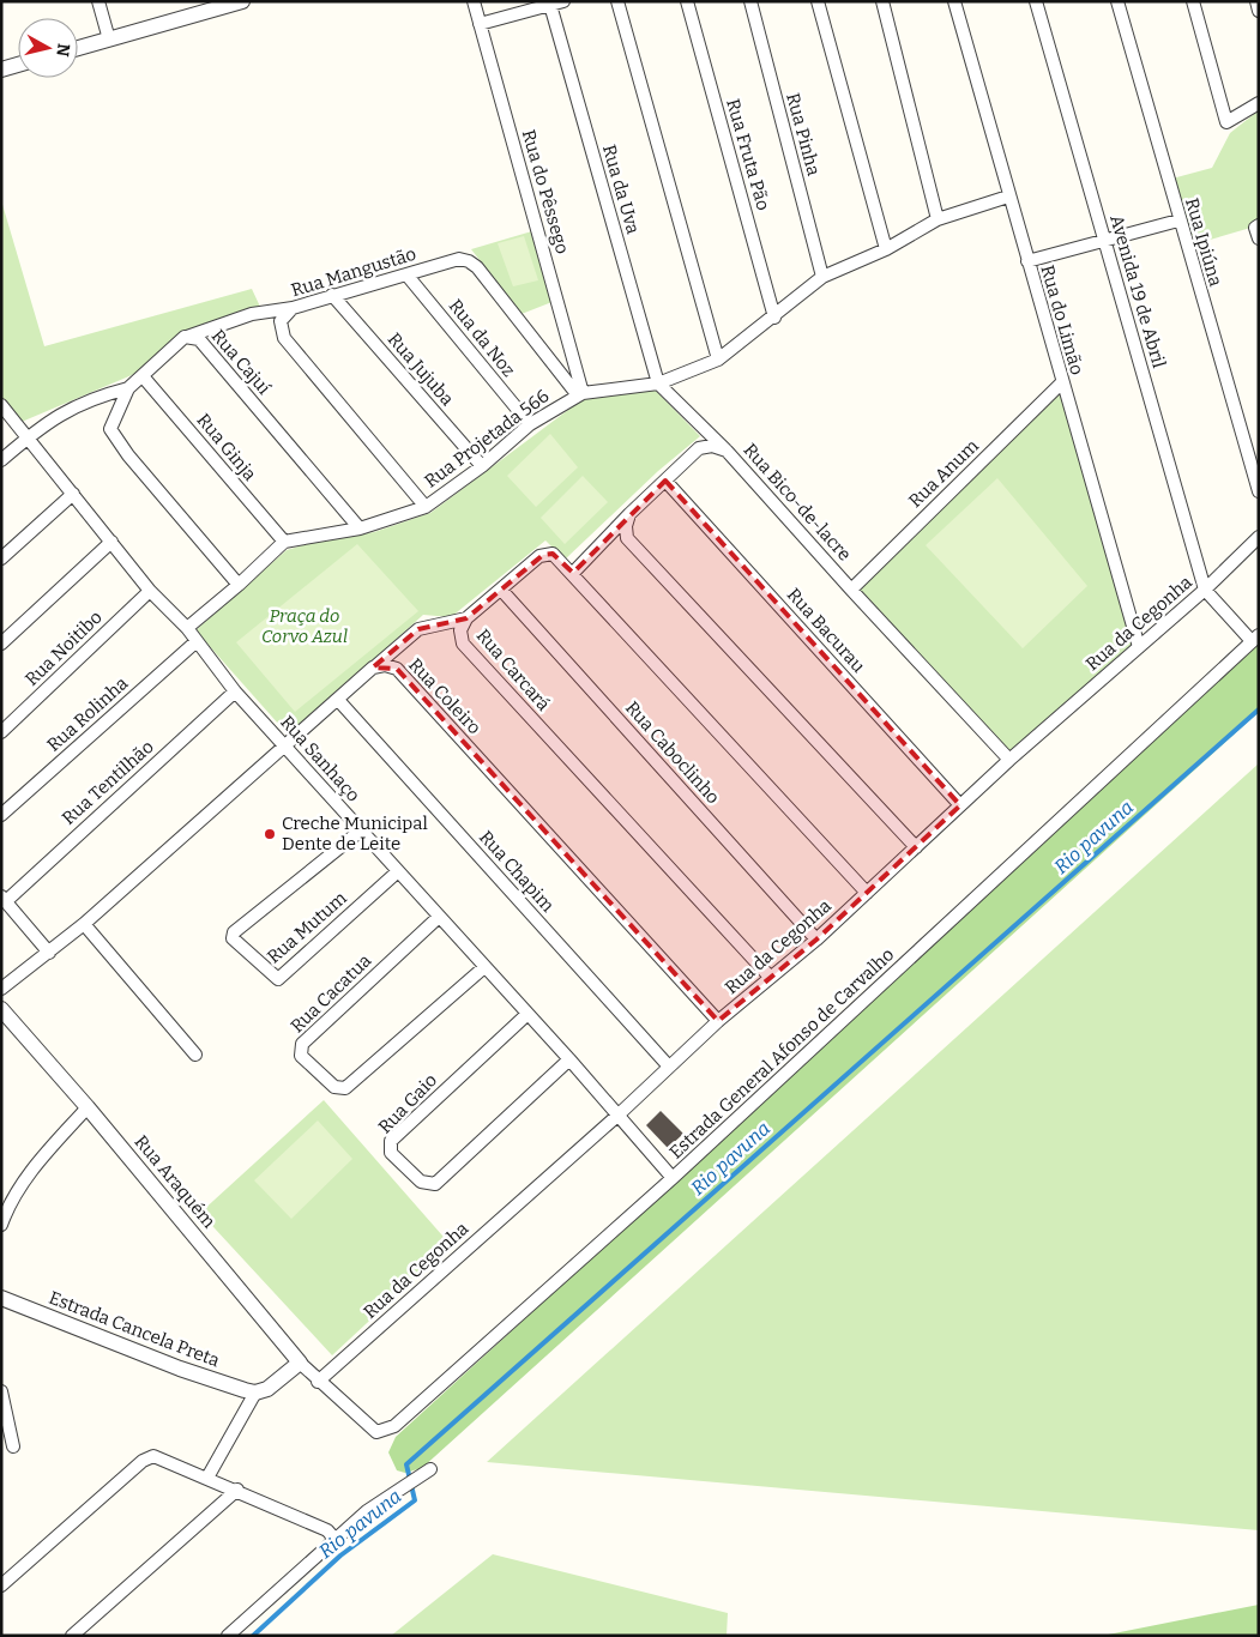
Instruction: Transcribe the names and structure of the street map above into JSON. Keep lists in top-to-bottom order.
{
  "streets": {
    "street": [
      "Rua Pinha",
      "Rua Fruta Pão",
      "Rua da Uva",
      "Rua do Pêssego",
      "Rua Ipiúna",
      "Rua Mangustão",
      "Avenida 19 de Abril",
      "Rua do Limão",
      "Rua da Noz",
      "Rua Cajuí",
      "Rua Jujuba",
      "Rua Projetada 566",
      "Rua Ginja",
      "Rua Anum",
      "Rua Bico-de-lacre",
      "Rua da Cegonha",
      "Rua Bacurau",
      "Rua Noitibo",
      "Rua Carcará",
      "Rua Coleiro",
      "Rua Rolinha",
      "Rua Caboclinho",
      "Rua Sanhaço",
      "Rua Tentilhão",
      "Rua Chapim",
      "Rua Mutum",
      "Rua Cacatua",
      "Estrada General Afonso de Carvalho",
      "Rua Gaio",
      "Rua Araquém",
      "Estrada Cancela Preta"
    ]
  },
  "crossings": [
    ["Rua Pinha", "Rua Projetada 566"],
    ["Rua Fruta Pão", "Rua Projetada 566"],
    ["Rua da Uva", "Rua Projetada 566"],
    ["Rua do Pêssego", "Rua Mangustão"],
    ["Rua do Pêssego", "Rua Projetada 566"],
    ["Rua Mangustão", "Rua da Noz"],
    ["Rua Mangustão", "Rua Jujuba"],
    ["Rua Mangustão", "Rua Projetada 566"],
    ["Avenida 19 de Abril", "Rua da Cegonha"],
    ["Rua do Limão", "Rua Projetada 566"],
    ["Rua do Limão", "Rua Anum"],
    ["Rua do Limão", "Rua da Cegonha"],
    ["Rua da Noz", "Rua Projetada 566"],
    ["Rua Cajuí", "Rua Projetada 566"],
    ["Rua Cajuí", "Rua Ginja"],
    ["Rua Jujuba", "Rua Projetada 566"],
    ["Rua Projetada 566", "Rua Ginja"],
    ["Rua Anum", "Rua Bico-de-lacre"],
    ["Rua Bico-de-lacre", "Rua da Cegonha"],
    ["Rua Bico-de-lacre", "Rua Bacurau"],
    ["Rua Bico-de-lacre", "Rua Carcará"],
    ["Rua da Cegonha", "Rua Bacurau"],
    ["Rua da Cegonha", "Rua Carcará"],
    ["Rua da Cegonha", "Rua Coleiro"],
    ["Rua da Cegonha", "Rua Caboclinho"],
    ["Rua da Cegonha", "Rua Sanhaço"],
    ["Rua da Cegonha", "Rua Chapim"],
    ["Rua da Cegonha", "Estrada General Afonso de Carvalho"],
    ["Rua da Cegonha", "Rua Araquém"],
    ["Rua Noitibo", "Rua Sanhaço"],
    ["Rua Carcará", "Rua Caboclinho"],
    ["Rua Rolinha", "Rua Sanhaço"],
    ["Rua Sanhaço", "Rua Tentilhão"],
    ["Rua Sanhaço", "Rua Mutum"],
    ["Rua Sanhaço", "Rua Cacatua"],
    ["Rua Sanhaço", "Estrada General Afonso de Carvalho"],
    ["Rua Sanhaço", "Rua Gaio"],
    ["Estrada General Afonso de Carvalho", "Rua Araquém"]
  ],
  "water": ["Rio pavuna"],
  "parks": ["Praça do Corvo Azul"],
  "places": ["Creche Municipal Dente de Leite"],
  "north": "right"
}
